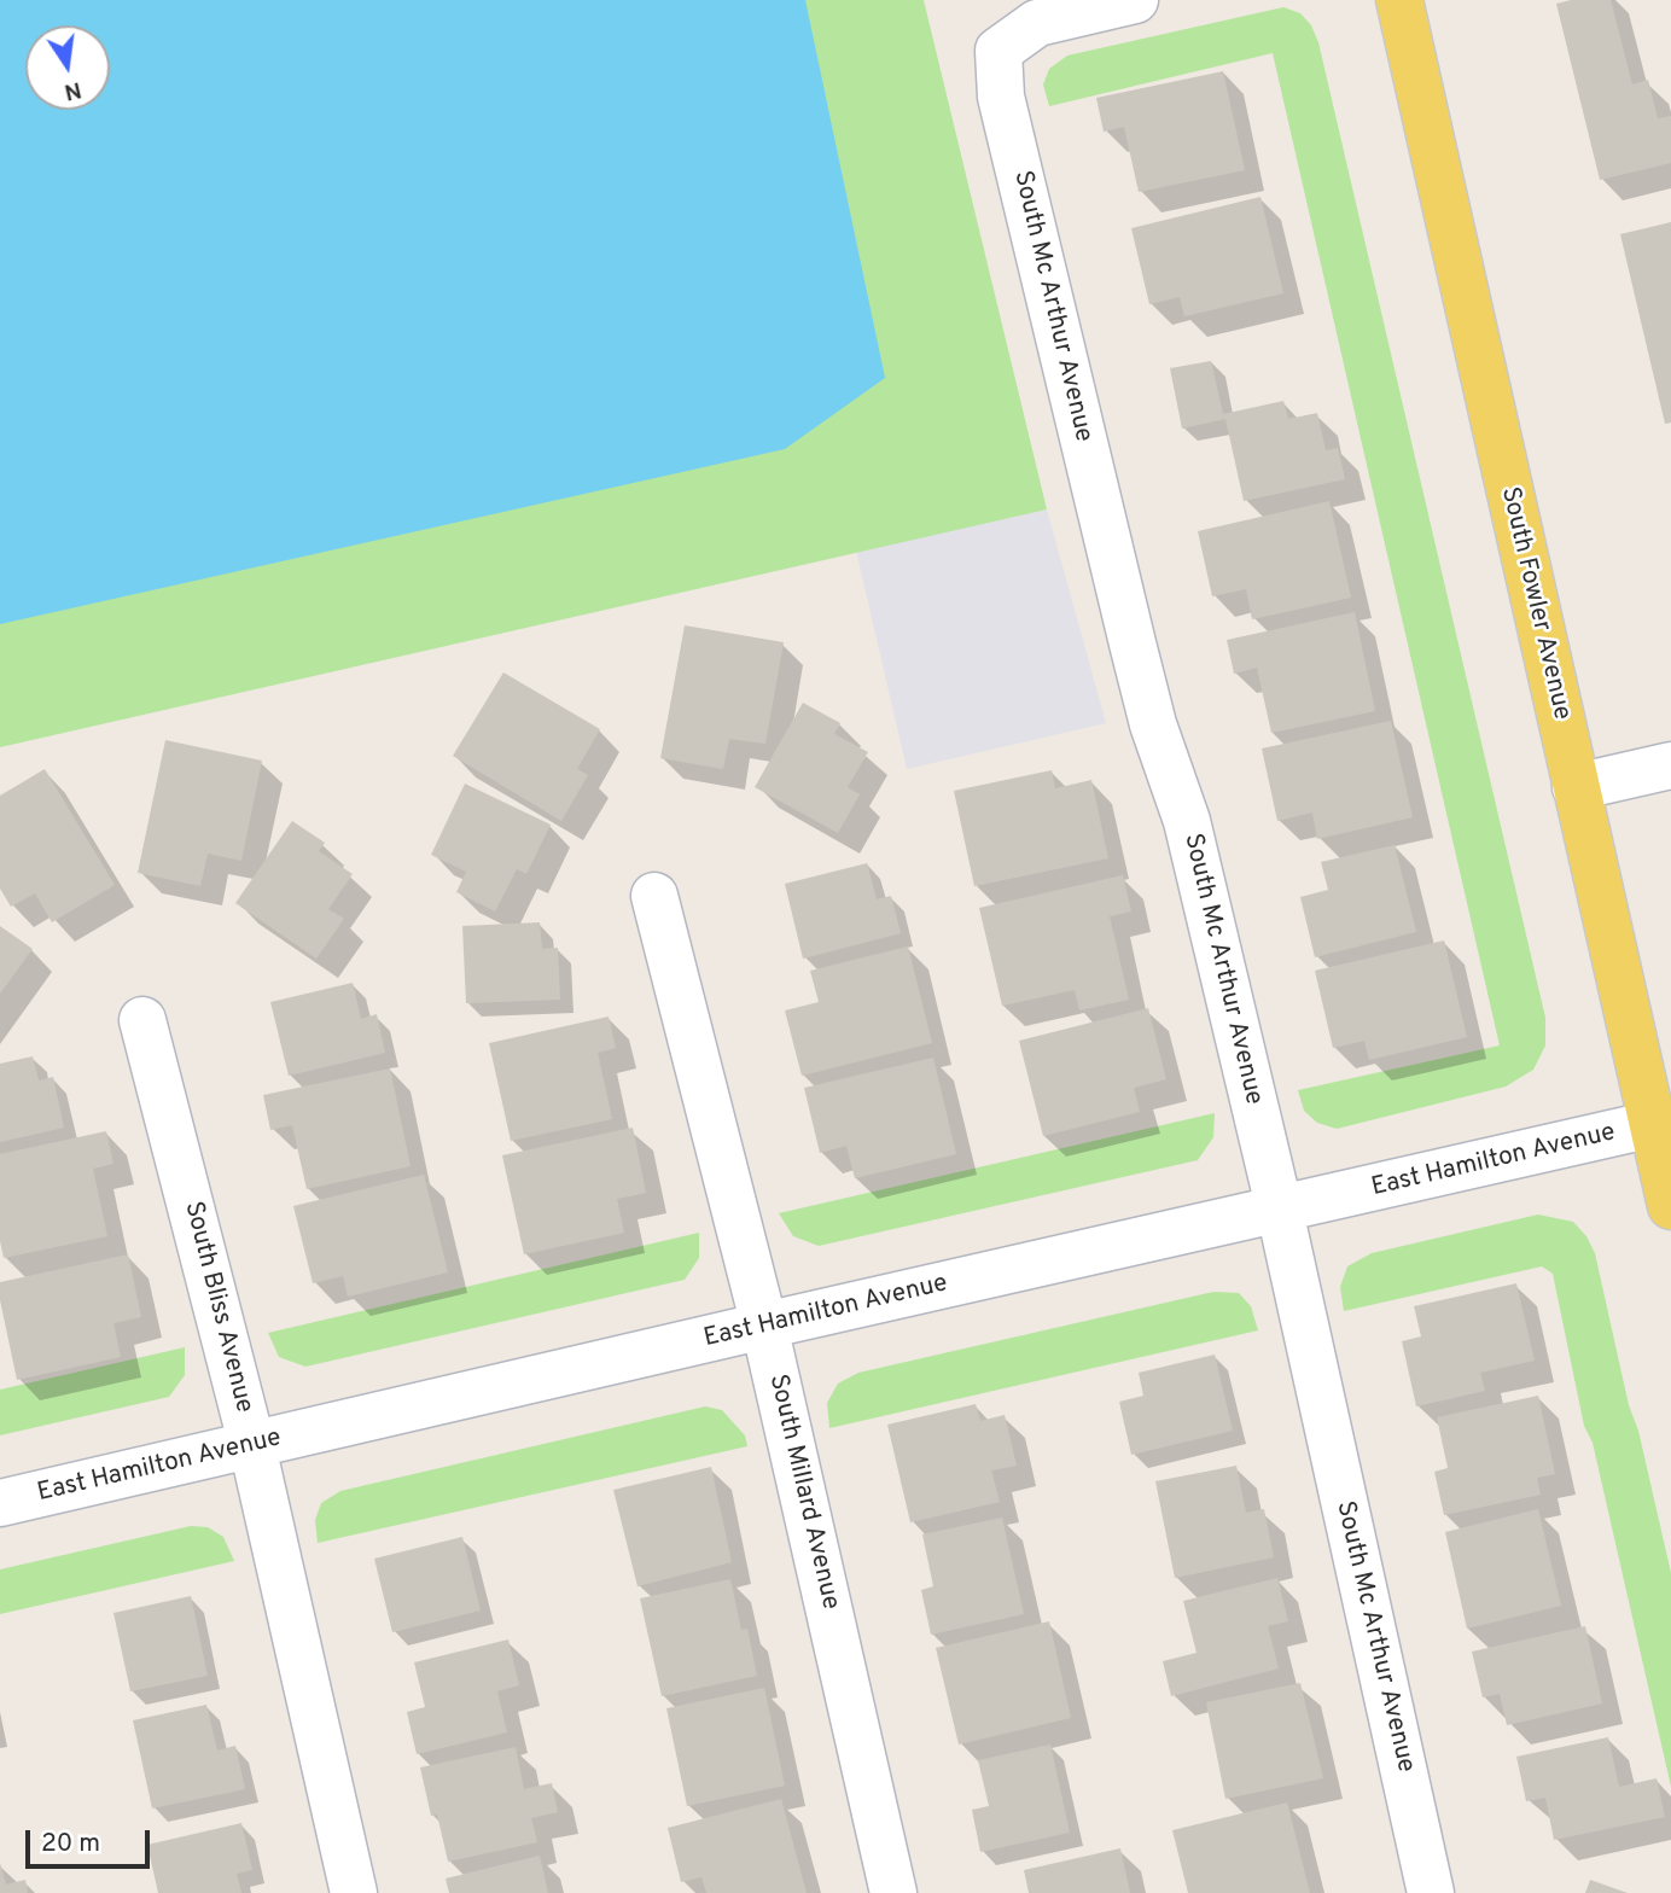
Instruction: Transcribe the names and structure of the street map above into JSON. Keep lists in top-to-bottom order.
{
  "streets": {
    "main road": ["South Fowler Avenue"],
    "street": [
      "South Mc Arthur Avenue",
      "East Hamilton Avenue",
      "South Bliss Avenue",
      "South Millard Avenue"
    ]
  },
  "crossings": [
    ["South Mc Arthur Avenue", "East Hamilton Avenue"],
    ["South Fowler Avenue", "East Hamilton Avenue"],
    ["East Hamilton Avenue", "South Bliss Avenue"],
    ["East Hamilton Avenue", "South Millard Avenue"]
  ],
  "scale_bar": "20 m",
  "north": "bottom"
}
